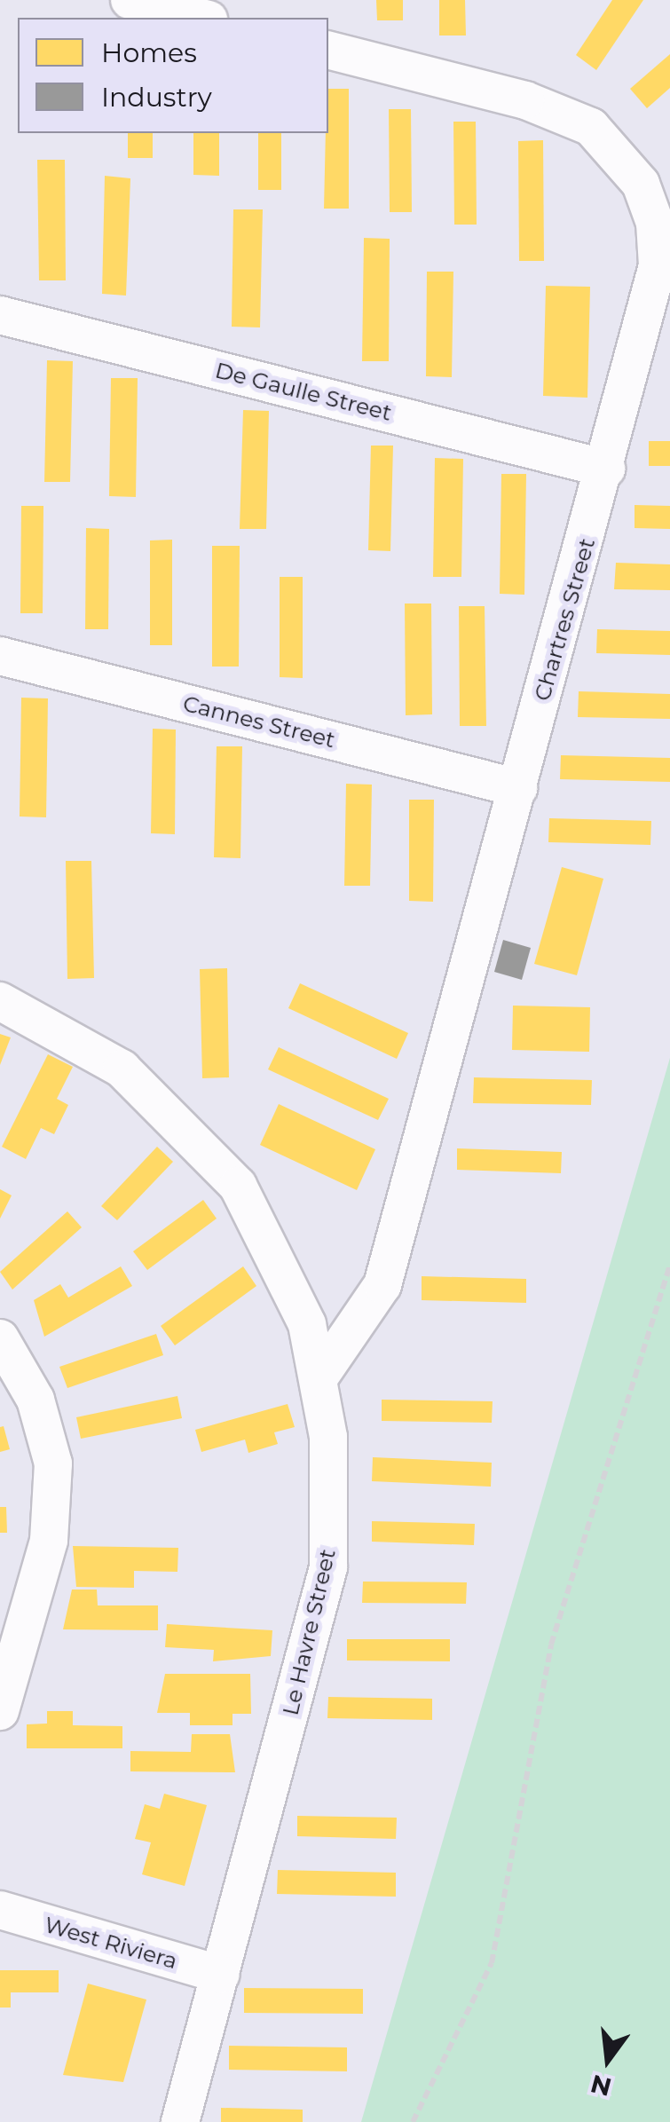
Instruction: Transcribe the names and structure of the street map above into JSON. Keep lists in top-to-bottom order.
{
  "streets": {
    "street": [
      "De Gaulle Street",
      "Chartres Street",
      "Cannes Street",
      "Le Havre Street",
      "West Riviera"
    ]
  },
  "crossings": [
    ["De Gaulle Street", "Chartres Street"],
    ["Chartres Street", "Cannes Street"],
    ["Chartres Street", "Le Havre Street"],
    ["Le Havre Street", "West Riviera"]
  ],
  "legend": ["Homes", "Industry"],
  "north": "bottom"
}
